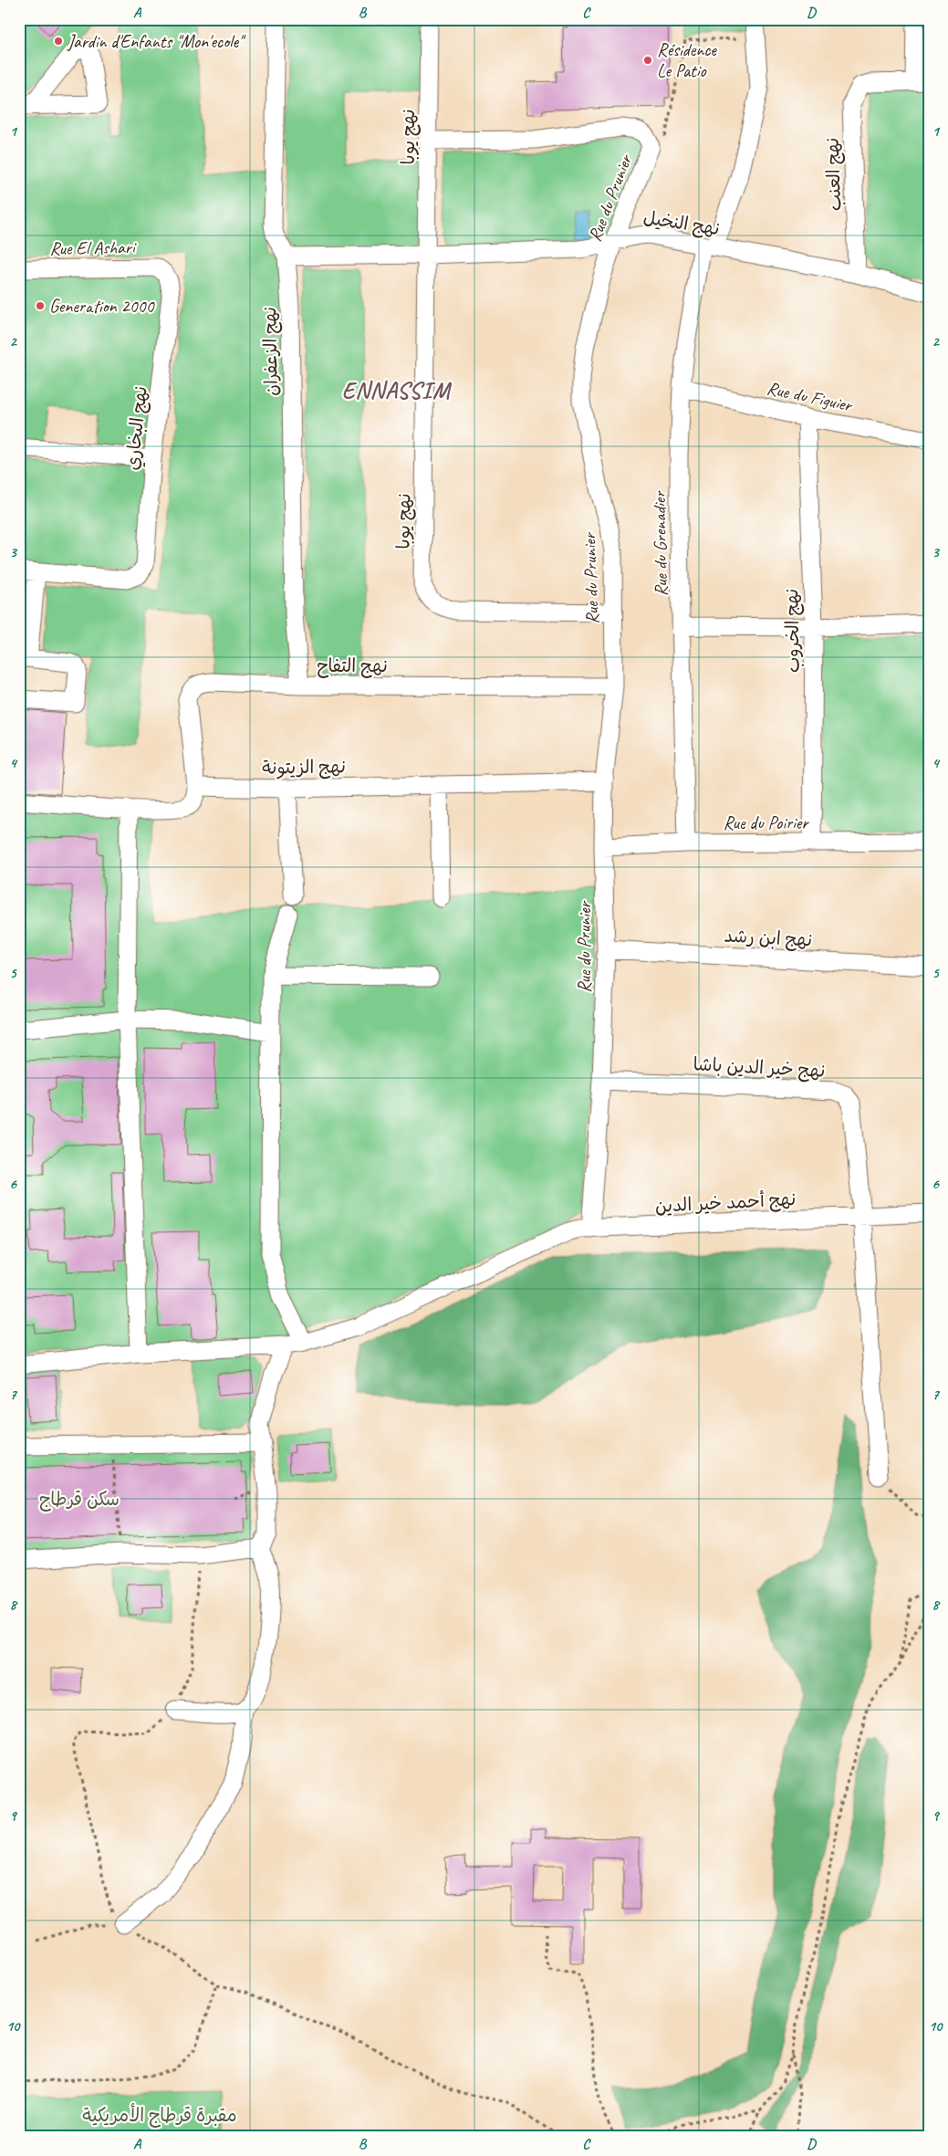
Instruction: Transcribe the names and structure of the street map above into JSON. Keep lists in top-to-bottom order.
{
  "streets": {
    "street": [
      "نهج يوبا",
      "نهج العنب",
      "Rue du Prunier",
      "نهج النخيل",
      "Rue El Ashari",
      "نهج الزعفران",
      "Rue du Figuier",
      "نهج البخاري",
      "Rue du Grenadier",
      "نهج الخروب",
      "نهج التفاح",
      "نهج الزيتونة",
      "Rue du Poirier",
      "نهج ابن رشد",
      "نهج خير الدين باشا",
      "نهج أحمد خير الدين"
    ]
  },
  "crossings": [
    ["نهج يوبا", "Rue du Prunier"],
    ["نهج يوبا", "نهج النخيل"],
    ["نهج العنب", "نهج النخيل"],
    ["Rue du Prunier", "نهج النخيل"],
    ["Rue du Prunier", "نهج التفاح"],
    ["Rue du Prunier", "نهج الزيتونة"],
    ["Rue du Prunier", "Rue du Poirier"],
    ["Rue du Prunier", "نهج ابن رشد"],
    ["Rue du Prunier", "نهج خير الدين باشا"],
    ["Rue du Prunier", "نهج أحمد خير الدين"],
    ["نهج النخيل", "Rue du Grenadier"],
    ["Rue El Ashari", "نهج البخاري"],
    ["نهج الزعفران", "نهج التفاح"],
    ["Rue du Figuier", "Rue du Grenadier"],
    ["Rue du Figuier", "نهج الخروب"],
    ["Rue du Grenadier", "Rue du Poirier"],
    ["نهج الخروب", "Rue du Poirier"],
    ["نهج التفاح", "نهج الزيتونة"],
    ["نهج خير الدين باشا", "نهج أحمد خير الدين"]
  ],
  "districts": ["ENNASSIM"],
  "parks": ["سكن قرطاج", "مقبرة قرطاج الأمريكية"],
  "places": ["Jardin d'Enfants \"Mon'ecole\"", "Résidence Le Patio", "Generation 2000"],
  "grid": {
    "columns": [
      "A",
      "B",
      "C",
      "D"
    ],
    "rows": [
      "1",
      "2",
      "3",
      "4",
      "5",
      "6",
      "7",
      "8",
      "9",
      "10"
    ]
  }
}
